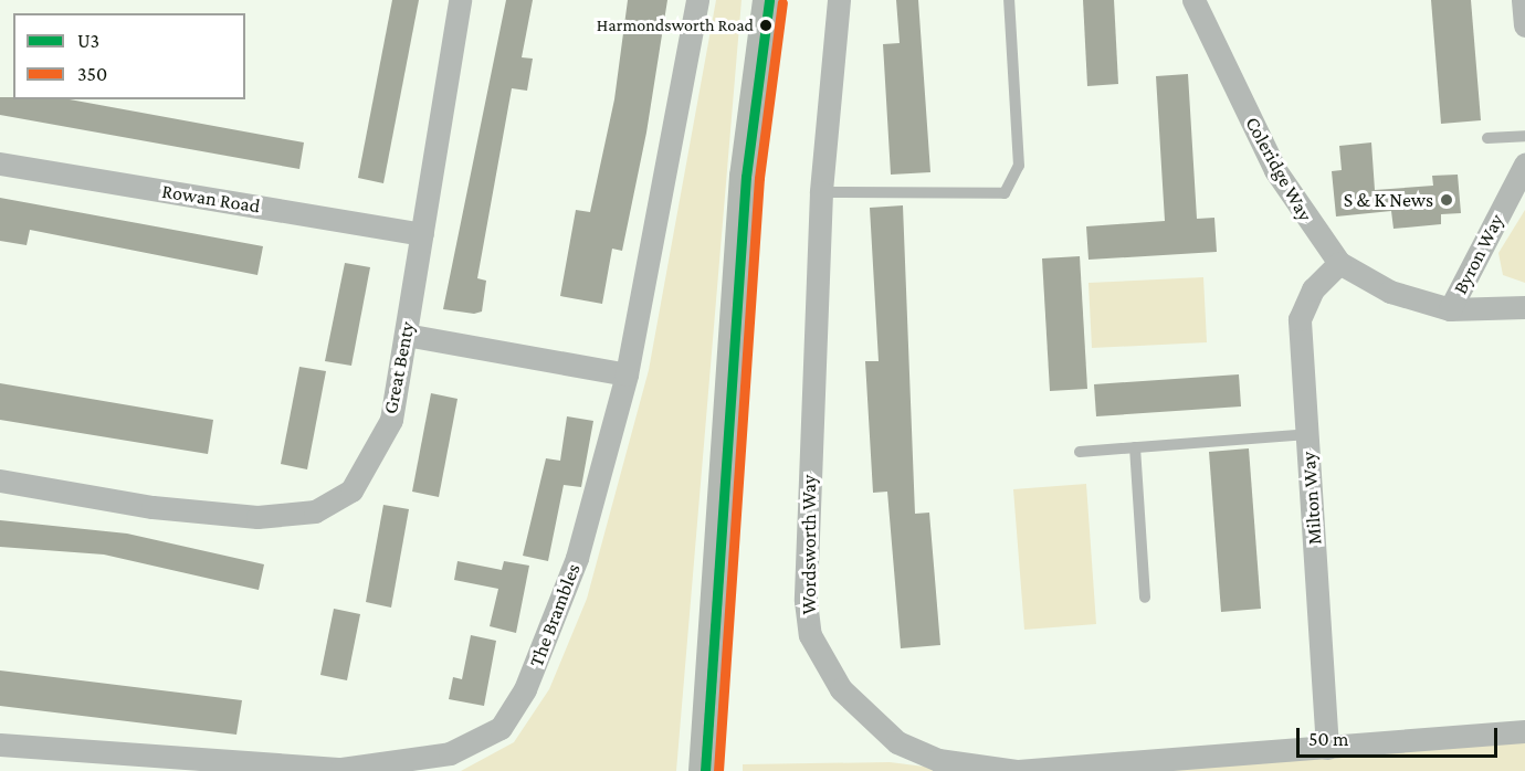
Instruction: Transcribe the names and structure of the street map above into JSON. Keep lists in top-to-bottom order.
{
  "streets": {
    "street": [
      "Coleridge Way",
      "Rowan Road",
      "Byron Way",
      "Great Benty",
      "Milton Way",
      "Wordsworth Way",
      "The Brambles"
    ]
  },
  "crossings": [
    ["Coleridge Way", "Byron Way"],
    ["Coleridge Way", "Milton Way"],
    ["Rowan Road", "Great Benty"],
    ["Milton Way", "Wordsworth Way"]
  ],
  "places": ["Harmondsworth Road", "S & K News"],
  "lines": ["transit line U3", "transit line 350"],
  "legend": ["U3", "350"],
  "scale_bar": "50 m"
}
